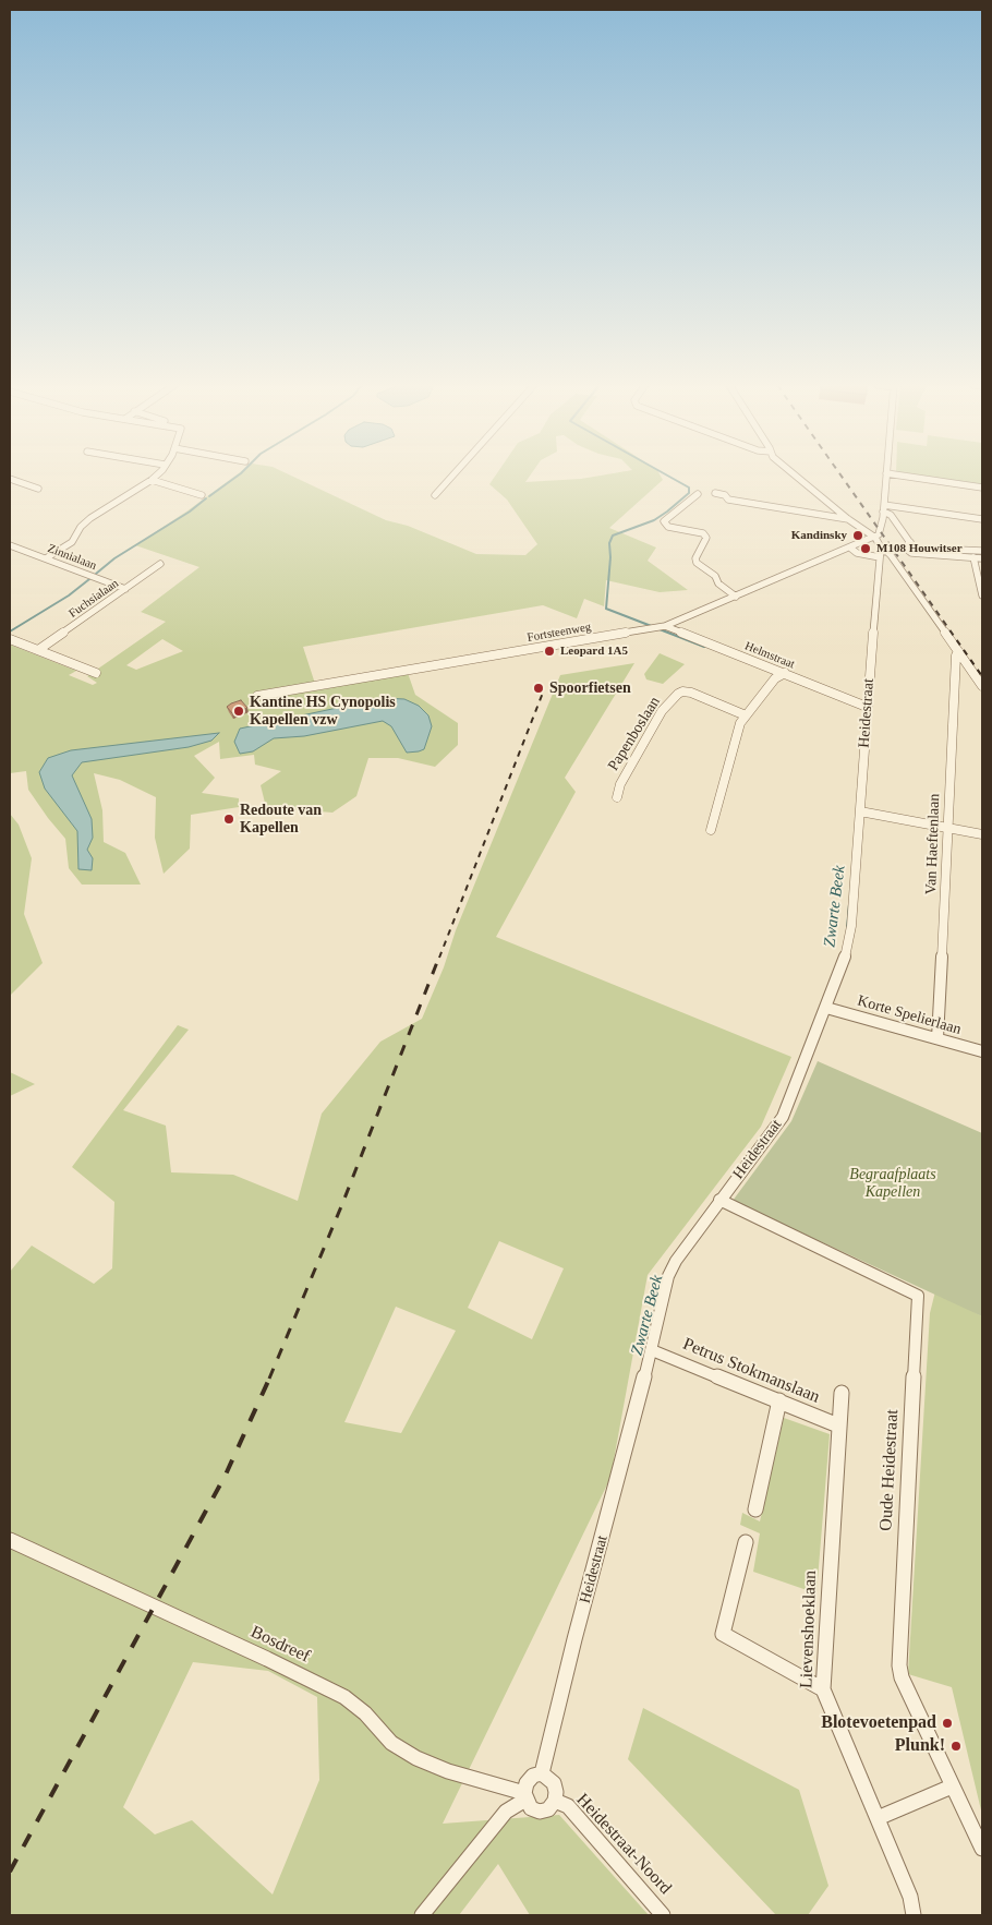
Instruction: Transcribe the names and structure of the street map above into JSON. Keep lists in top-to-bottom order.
{
  "streets": {
    "street": [
      "Zinnialaan",
      "Fuchsialaan",
      "Fortsteenweg",
      "Helmstraat",
      "Heidestraat",
      "Papenboslaan",
      "Van Haeftenlaan",
      "Korte Spelierlaan",
      "Petrus Stokmanslaan",
      "Oude Heidestraat",
      "Lievenshoeklaan",
      "Bosdreef",
      "Heidestraat-Noord"
    ]
  },
  "crossings": [
    ["Zinnialaan", "Fuchsialaan"],
    ["Fortsteenweg", "Helmstraat"],
    ["Fortsteenweg", "Heidestraat"],
    ["Helmstraat", "Heidestraat"],
    ["Heidestraat", "Korte Spelierlaan"],
    ["Heidestraat", "Petrus Stokmanslaan"],
    ["Heidestraat", "Oude Heidestraat"],
    ["Heidestraat", "Bosdreef"],
    ["Heidestraat", "Heidestraat-Noord"],
    ["Van Haeftenlaan", "Korte Spelierlaan"],
    ["Petrus Stokmanslaan", "Lievenshoeklaan"],
    ["Bosdreef", "Heidestraat-Noord"]
  ],
  "water": ["Zwarte Beek"],
  "parks": ["Begraafplaats Kapellen"],
  "places": [
    "Kandinsky",
    "M108 Houwitser",
    "Leopard 1A5",
    "Spoorfietsen",
    "Kantine HS Cynopolis Kapellen vzw",
    "Redoute van Kapellen",
    "Blotevoetenpad",
    "Plunk!"
  ]
}
